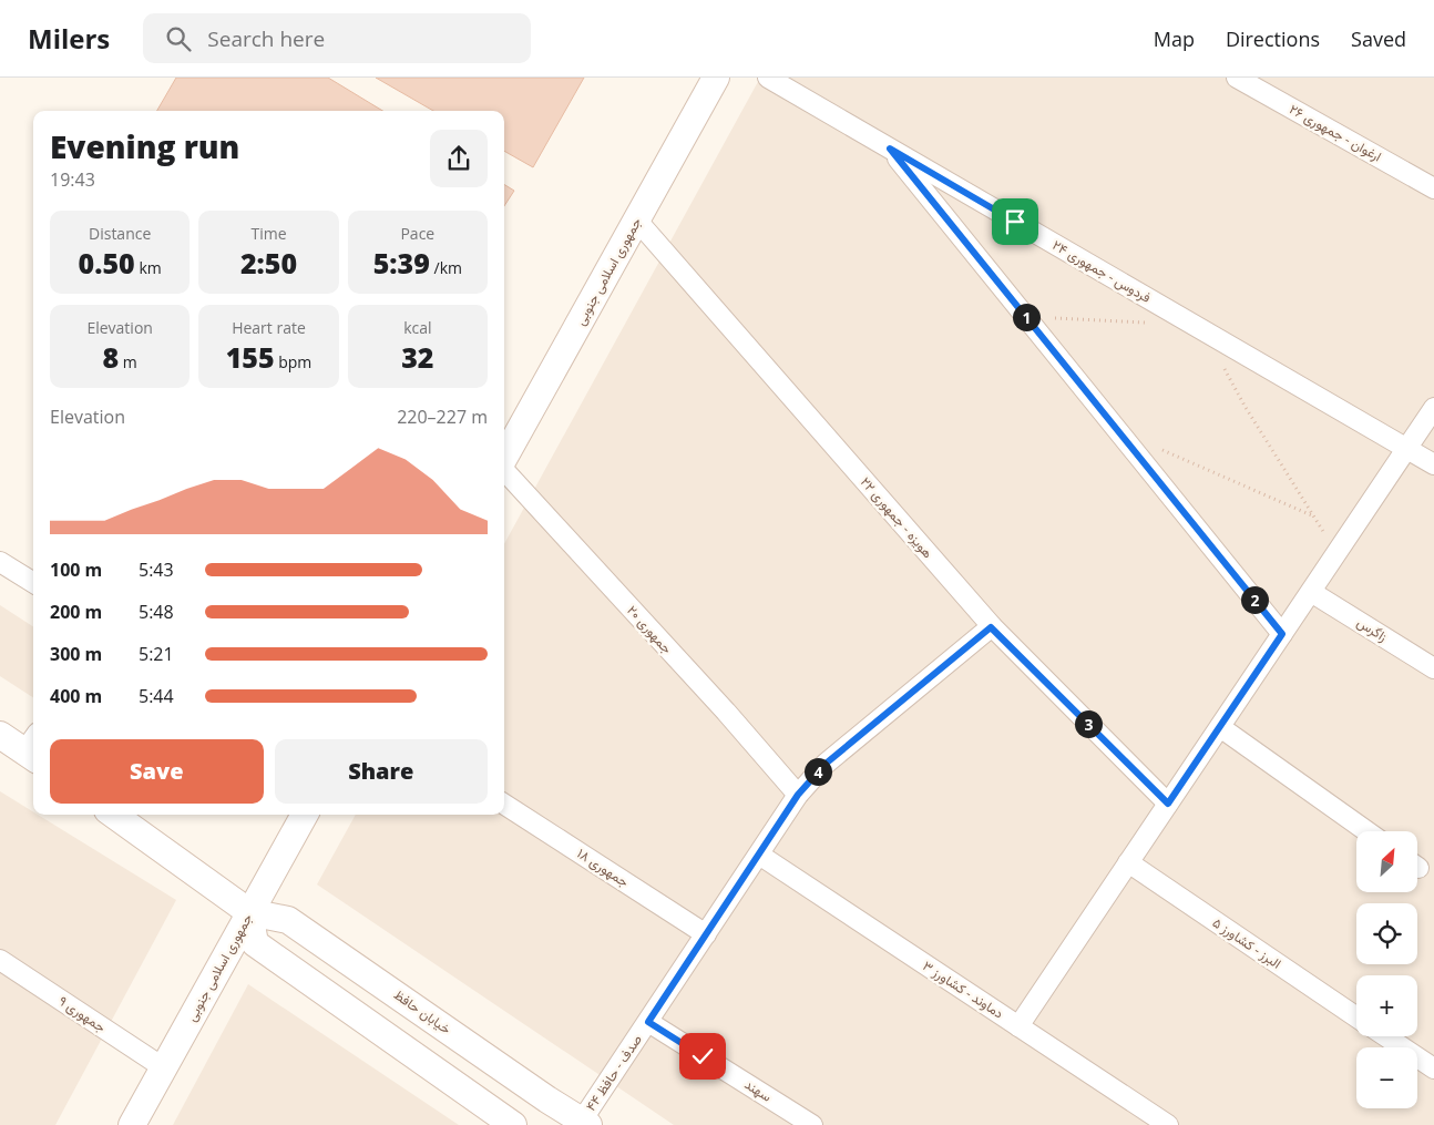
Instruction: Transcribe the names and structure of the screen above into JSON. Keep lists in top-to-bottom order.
{
  "streets": {
    "main road": ["جمهوری اسلامی جنوبی", "خیابان حافظ"],
    "street": [
      "ارغوان - جمهوری ۲۶",
      "فردوس - جمهوری ۲۴",
      "هویزه - جمهوری ۲۲",
      "جمهوری ۲۰",
      "زاگرس",
      "جمهوری ۱۸",
      "البرز - کشاورز ۵",
      "دماوند - کشاورز ۳",
      "جمهوری ۹",
      "صدف - حافظ ۴۴",
      "سهند"
    ]
  },
  "crossings": [
    ["جمهوری اسلامی جنوبی", "هویزه - جمهوری ۲۲"],
    ["جمهوری اسلامی جنوبی", "خیابان حافظ"],
    ["جمهوری اسلامی جنوبی", "جمهوری ۹"],
    ["هویزه - جمهوری ۲۲", "صدف - حافظ ۴۴"],
    ["جمهوری ۲۰", "صدف - حافظ ۴۴"],
    ["جمهوری ۱۸", "صدف - حافظ ۴۴"],
    ["دماوند - کشاورز ۳", "صدف - حافظ ۴۴"],
    ["خیابان حافظ", "صدف - حافظ ۴۴"],
    ["صدف - حافظ ۴۴", "سهند"]
  ],
  "north": "top right",
  "page": {
    "header": "Milers",
    "search": "Search here",
    "nav": ["Map", "Directions", "Saved"],
    "heading": ["Evening run", "19:43"],
    "stats": [
      ["Distance", "0.50 km"],
      ["Time", "2:50"],
      ["Pace", "5:39 /km"],
      ["Elevation", "8 m"],
      ["Heart rate", "155 bpm"],
      ["kcal", "32"]
    ],
    "pins": [
      "1",
      "2",
      "3",
      "4"
    ],
    "chart": ["Elevation", "220–227 m"],
    "list": [
      {
        "name": "100 m",
        "note": "5:43"
      },
      {
        "name": "200 m",
        "note": "5:48"
      },
      {
        "name": "300 m",
        "note": "5:21"
      },
      {
        "name": "400 m",
        "note": "5:44"
      }
    ],
    "buttons": ["Save", "Share"],
    "map_buttons": ["+", "−"]
  }
}
